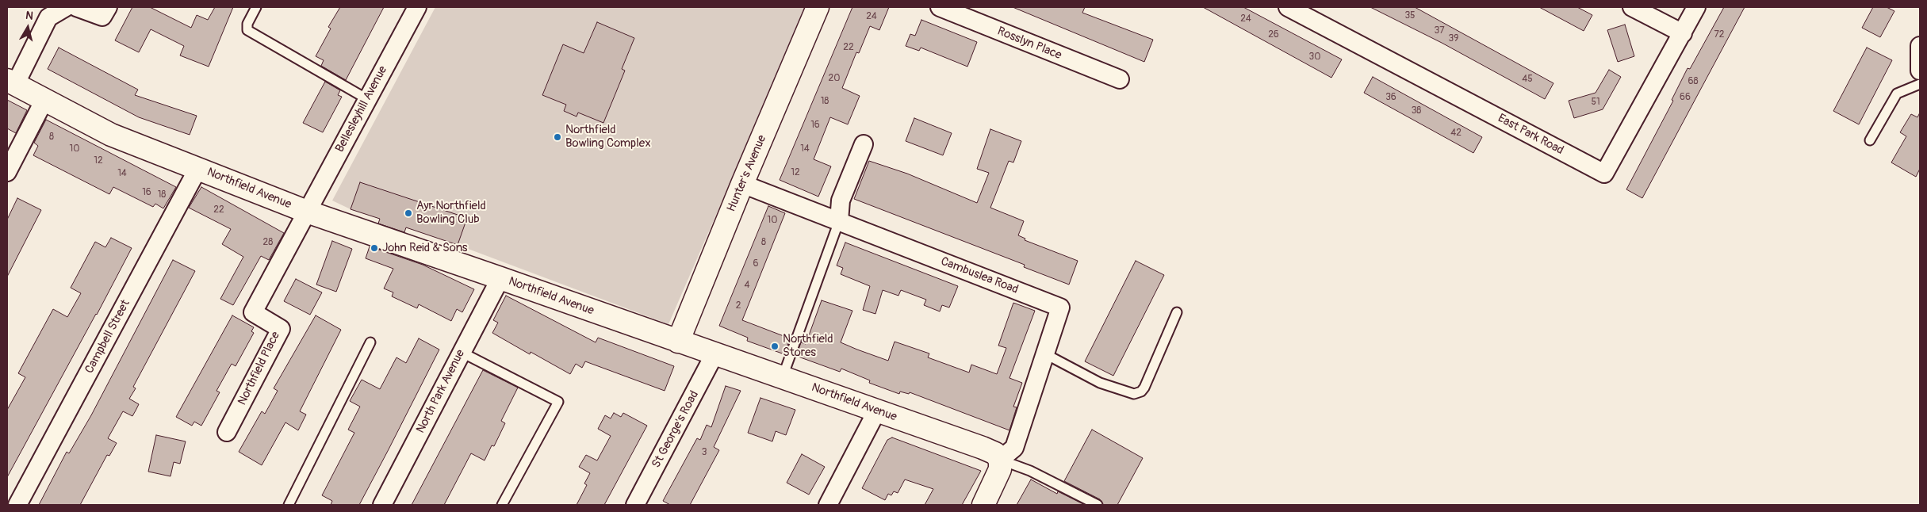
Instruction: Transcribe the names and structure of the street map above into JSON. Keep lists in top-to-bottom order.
{
  "streets": {
    "street": [
      "Rosslyn Place",
      "Bellesleyhill Avenue",
      "East Park Road",
      "Hunter's Avenue",
      "Northfield Avenue",
      "Cambuslea Road",
      "Campbell Street",
      "Northfield Place",
      "North Park Avenue",
      "St George's Road"
    ]
  },
  "crossings": [
    ["Bellesleyhill Avenue", "Northfield Avenue"],
    ["Bellesleyhill Avenue", "Northfield Place"],
    ["Hunter's Avenue", "Northfield Avenue"],
    ["Hunter's Avenue", "Cambuslea Road"],
    ["Northfield Avenue", "Cambuslea Road"],
    ["Northfield Avenue", "Campbell Street"],
    ["Northfield Avenue", "Northfield Place"],
    ["Northfield Avenue", "North Park Avenue"],
    ["Northfield Avenue", "St George's Road"]
  ],
  "places": [
    "Northfield Bowling Complex",
    "Ayr Northfield Bowling Club",
    "John Reid & Sons",
    "Northfield Stores"
  ],
  "house_numbers": [
    "35",
    "24",
    "24",
    "37",
    "26",
    "72",
    "39",
    "22",
    "30",
    "20",
    "45",
    "68",
    "36",
    "66",
    "18",
    "51",
    "38",
    "16",
    "42",
    "8",
    "10",
    "14",
    "12",
    "12",
    "14",
    "16",
    "18",
    "22",
    "10",
    "28",
    "8",
    "6",
    "4",
    "2",
    "3"
  ],
  "north": "top"
}
